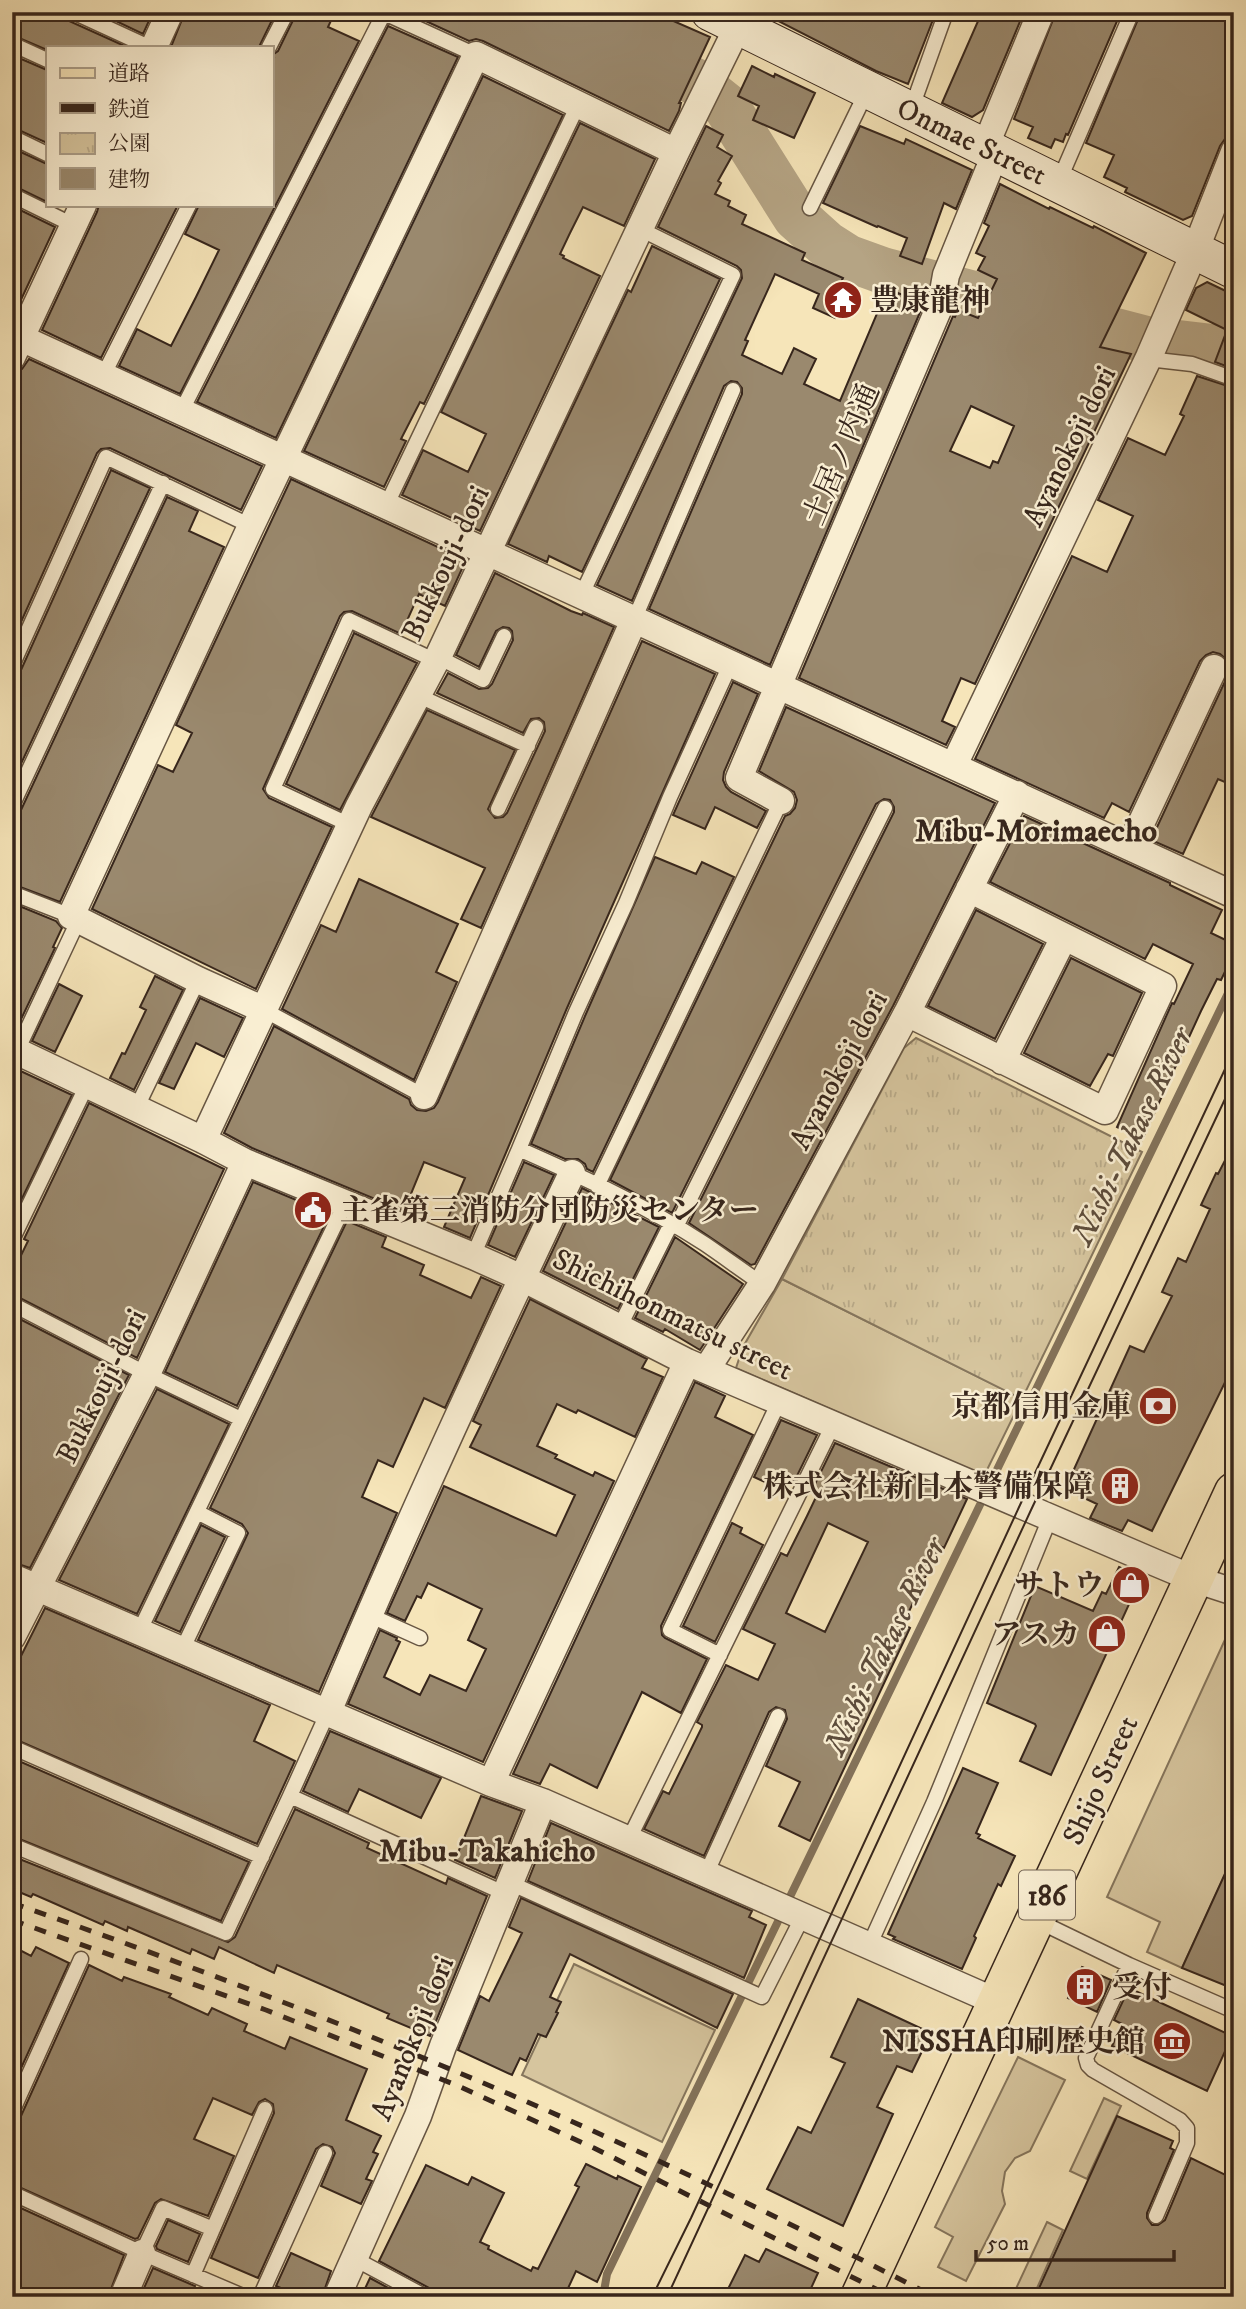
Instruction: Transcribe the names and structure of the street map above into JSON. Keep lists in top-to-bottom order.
{
  "streets": {
    "main road": ["Shijo Street", "186"],
    "street": [
      "Onmae Street",
      "Ayanokoji dori",
      "土居ノ内通",
      "Bukkouji-dori",
      "Shichihonmatsu street"
    ]
  },
  "crossings": [
    ["Onmae Street", "Ayanokoji dori"],
    ["Onmae Street", "土居ノ内通"],
    ["Onmae Street", "Bukkouji-dori"],
    ["Ayanokoji dori", "Shichihonmatsu street"],
    ["Bukkouji-dori", "Shichihonmatsu street"],
    ["Shichihonmatsu street", "Shijo Street"]
  ],
  "districts": ["Mibu-Morimaecho", "Mibu-Takahicho"],
  "water": ["Nishi-Takase River"],
  "places": {
    "temple": ["豊康龍神"],
    "public building": ["主雀第三消防分団防災センター"],
    "bank": ["京都信用金庫"],
    "building": ["株式会社新日本警備保障", "受付"],
    "shop": ["サトウ", "アスカ"],
    "museum": ["NISSHA印刷歴史館"]
  },
  "legend": [
    "道路",
    "鉄道",
    "公園",
    "建物"
  ],
  "scale_bar": "50 m"
}
